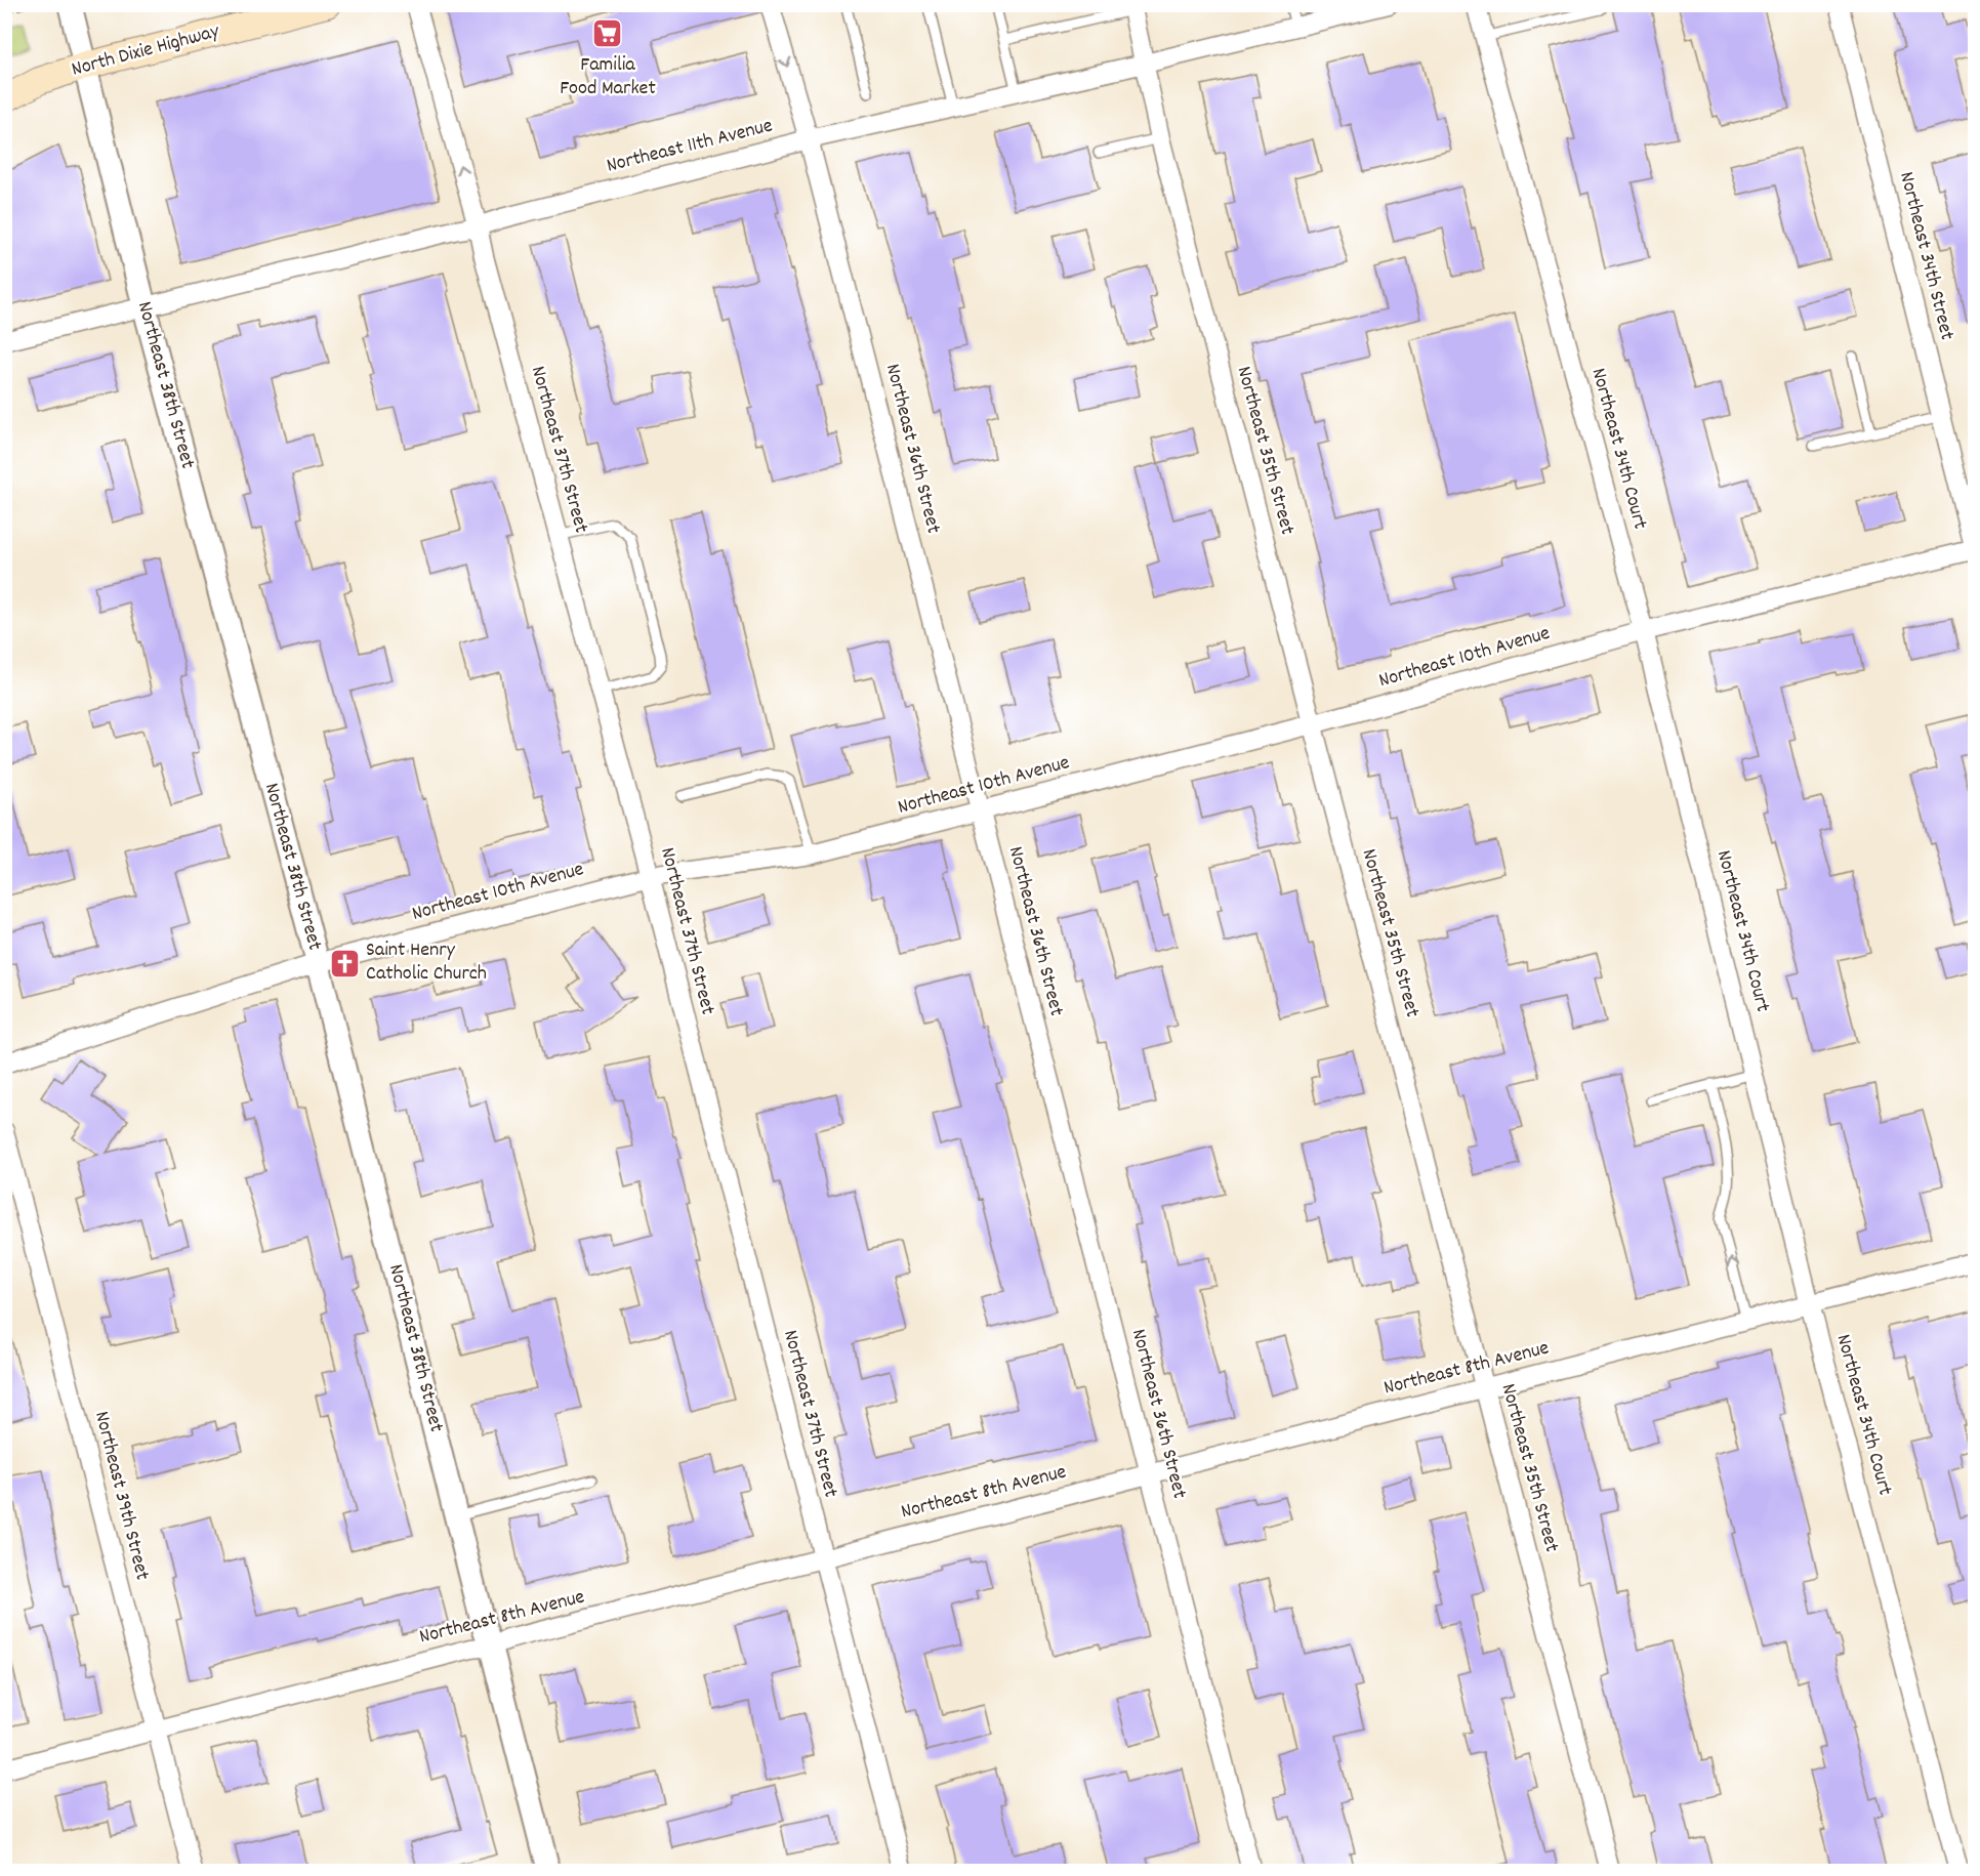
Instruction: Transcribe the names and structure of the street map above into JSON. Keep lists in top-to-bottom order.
{
  "streets": {
    "main road": ["North Dixie Highway"],
    "street": [
      "Northeast 11th Avenue",
      "Northeast 34th Street",
      "Northeast 38th Street",
      "Northeast 36th Street",
      "Northeast 34th Court",
      "Northeast 37th Street",
      "Northeast 35th Street",
      "Northeast 10th Avenue",
      "Northeast 8th Avenue",
      "Northeast 39th Street"
    ]
  },
  "crossings": [
    ["North Dixie Highway", "Northeast 38th Street"],
    ["Northeast 11th Avenue", "Northeast 38th Street"],
    ["Northeast 11th Avenue", "Northeast 36th Street"],
    ["Northeast 11th Avenue", "Northeast 37th Street"],
    ["Northeast 11th Avenue", "Northeast 35th Street"],
    ["Northeast 34th Street", "Northeast 10th Avenue"],
    ["Northeast 38th Street", "Northeast 10th Avenue"],
    ["Northeast 38th Street", "Northeast 8th Avenue"],
    ["Northeast 36th Street", "Northeast 10th Avenue"],
    ["Northeast 36th Street", "Northeast 8th Avenue"],
    ["Northeast 34th Court", "Northeast 10th Avenue"],
    ["Northeast 34th Court", "Northeast 8th Avenue"],
    ["Northeast 37th Street", "Northeast 10th Avenue"],
    ["Northeast 37th Street", "Northeast 8th Avenue"],
    ["Northeast 35th Street", "Northeast 10th Avenue"],
    ["Northeast 35th Street", "Northeast 8th Avenue"],
    ["Northeast 8th Avenue", "Northeast 39th Street"]
  ],
  "places": {
    "supermarket": ["Familia Food Market"],
    "church": ["Saint Henry Catholic Church"]
  }
}
